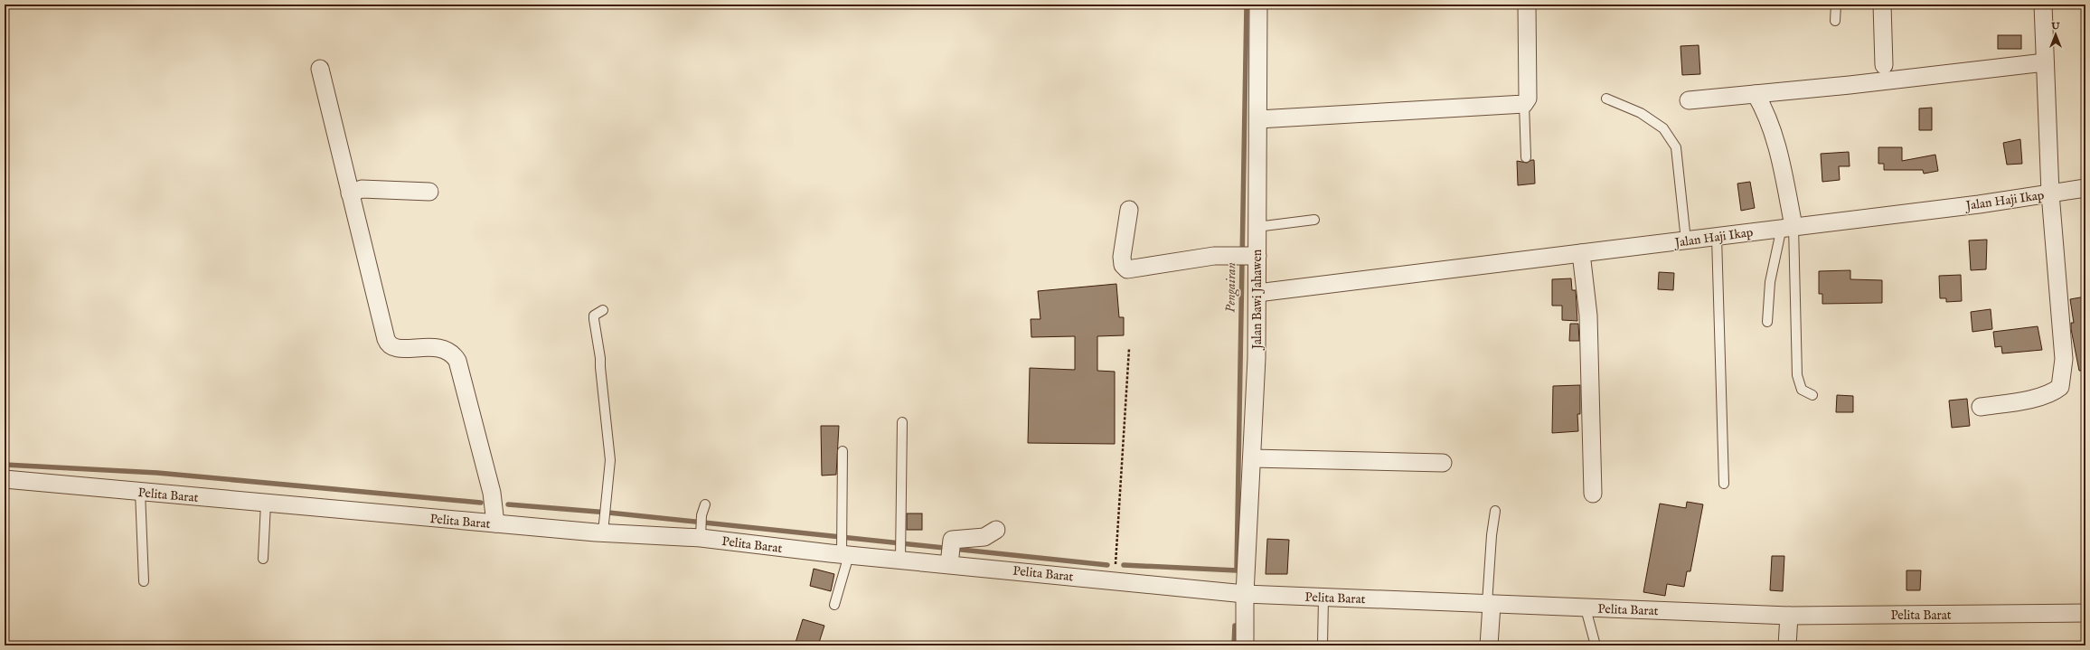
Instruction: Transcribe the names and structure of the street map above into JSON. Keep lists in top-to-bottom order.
{
  "streets": {
    "street": ["Jalan Haji Ikap", "Jalan Bawi Jahawen", "Pelita Barat"]
  },
  "crossings": [
    ["Jalan Haji Ikap", "Jalan Bawi Jahawen"],
    ["Jalan Bawi Jahawen", "Pelita Barat"]
  ],
  "water": ["Pengairan"],
  "north": "top"
}
